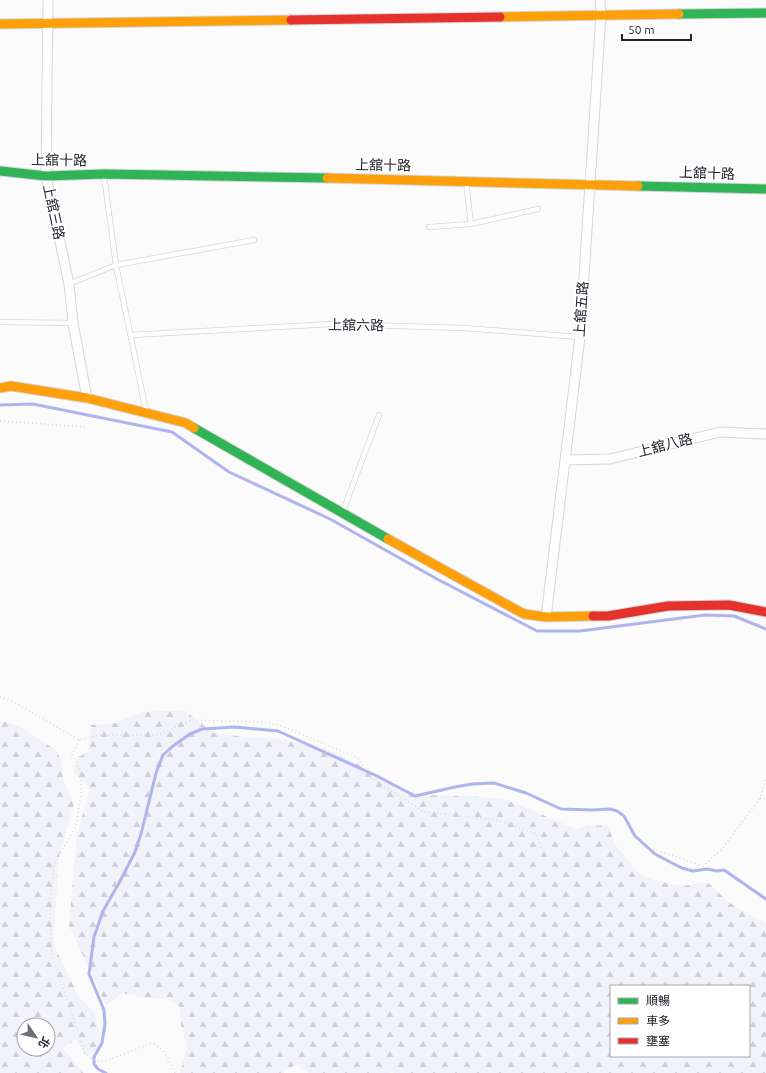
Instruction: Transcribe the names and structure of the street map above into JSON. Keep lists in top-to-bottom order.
{
  "streets": {
    "street": [
      "上舘十路",
      "上舘三路",
      "上舘五路",
      "上舘八路"
    ],
    "lane": ["上舘六路"]
  },
  "crossings": [
    ["上舘十路", "上舘三路"],
    ["上舘十路", "上舘五路"],
    ["上舘五路", "上舘六路"],
    ["上舘五路", "上舘八路"]
  ],
  "legend": ["順暢", "車多", "壅塞"],
  "scale_bar": "50 m",
  "north": "bottom right"
}
